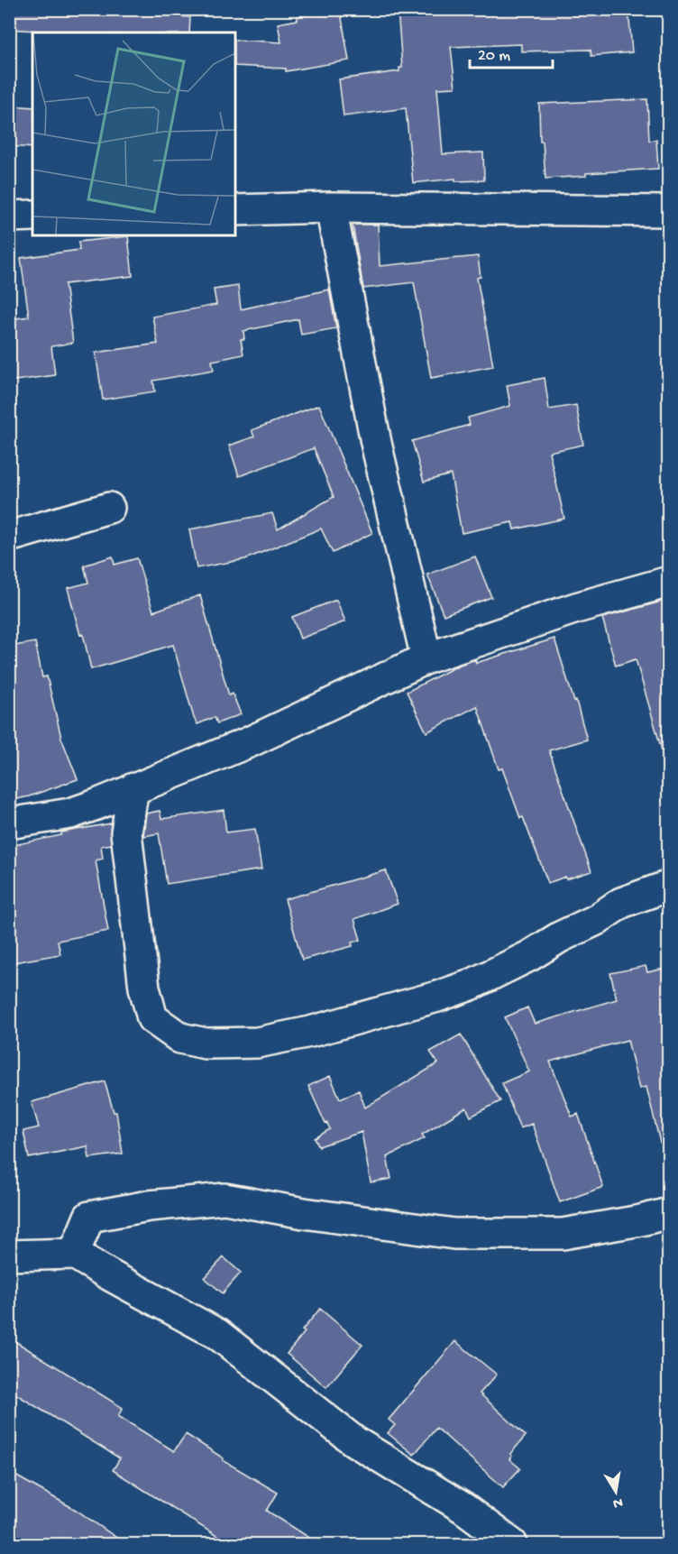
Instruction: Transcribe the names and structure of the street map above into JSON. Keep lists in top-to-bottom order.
{
  "scale_bar": "20 m",
  "north": "bottom"
}
